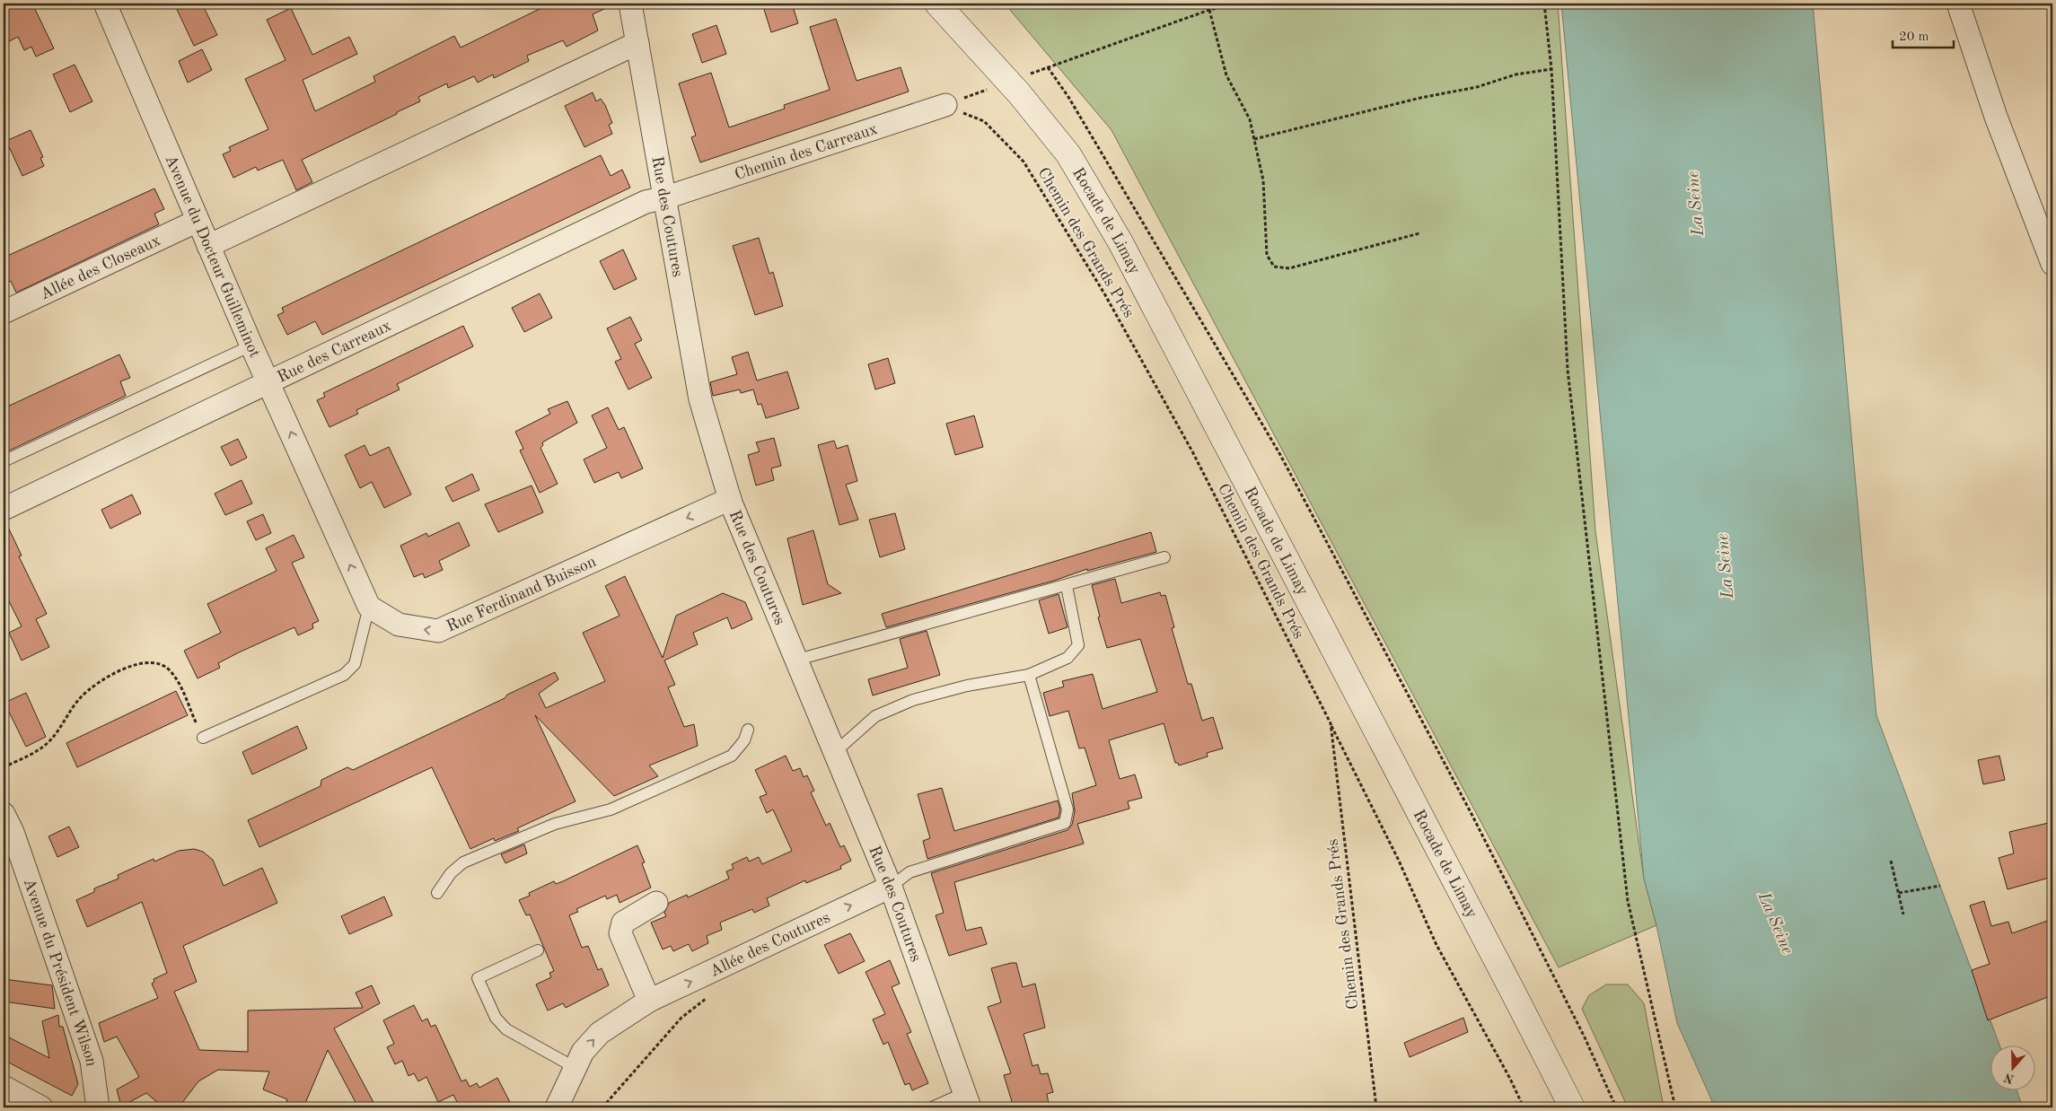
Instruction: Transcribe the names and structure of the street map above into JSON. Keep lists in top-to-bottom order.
{
  "streets": {
    "main road": ["Rocade de Limay"],
    "street": [
      "Chemin des Carreaux",
      "Rue des Coutures",
      "Avenue du Docteur Guilleminot",
      "Allée des Closeaux",
      "Rue des Carreaux",
      "Rue Ferdinand Buisson",
      "Allée des Coutures",
      "Avenue du Président Wilson"
    ],
    "path": ["Chemin des Grands Prés"]
  },
  "crossings": [
    ["Chemin des Carreaux", "Rue des Coutures"],
    ["Chemin des Carreaux", "Chemin des Grands Prés"],
    ["Chemin des Carreaux", "Rue des Carreaux"],
    ["Rue des Coutures", "Rue des Carreaux"],
    ["Rue des Coutures", "Rue Ferdinand Buisson"],
    ["Rue des Coutures", "Allée des Coutures"],
    ["Avenue du Docteur Guilleminot", "Allée des Closeaux"],
    ["Avenue du Docteur Guilleminot", "Rue des Carreaux"],
    ["Avenue du Docteur Guilleminot", "Rue Ferdinand Buisson"]
  ],
  "one_way": ["Avenue du Docteur Guilleminot", "Rue Ferdinand Buisson", "Allée des Coutures"],
  "water": ["La Seine"],
  "scale_bar": "20 m",
  "north": "bottom"
}
